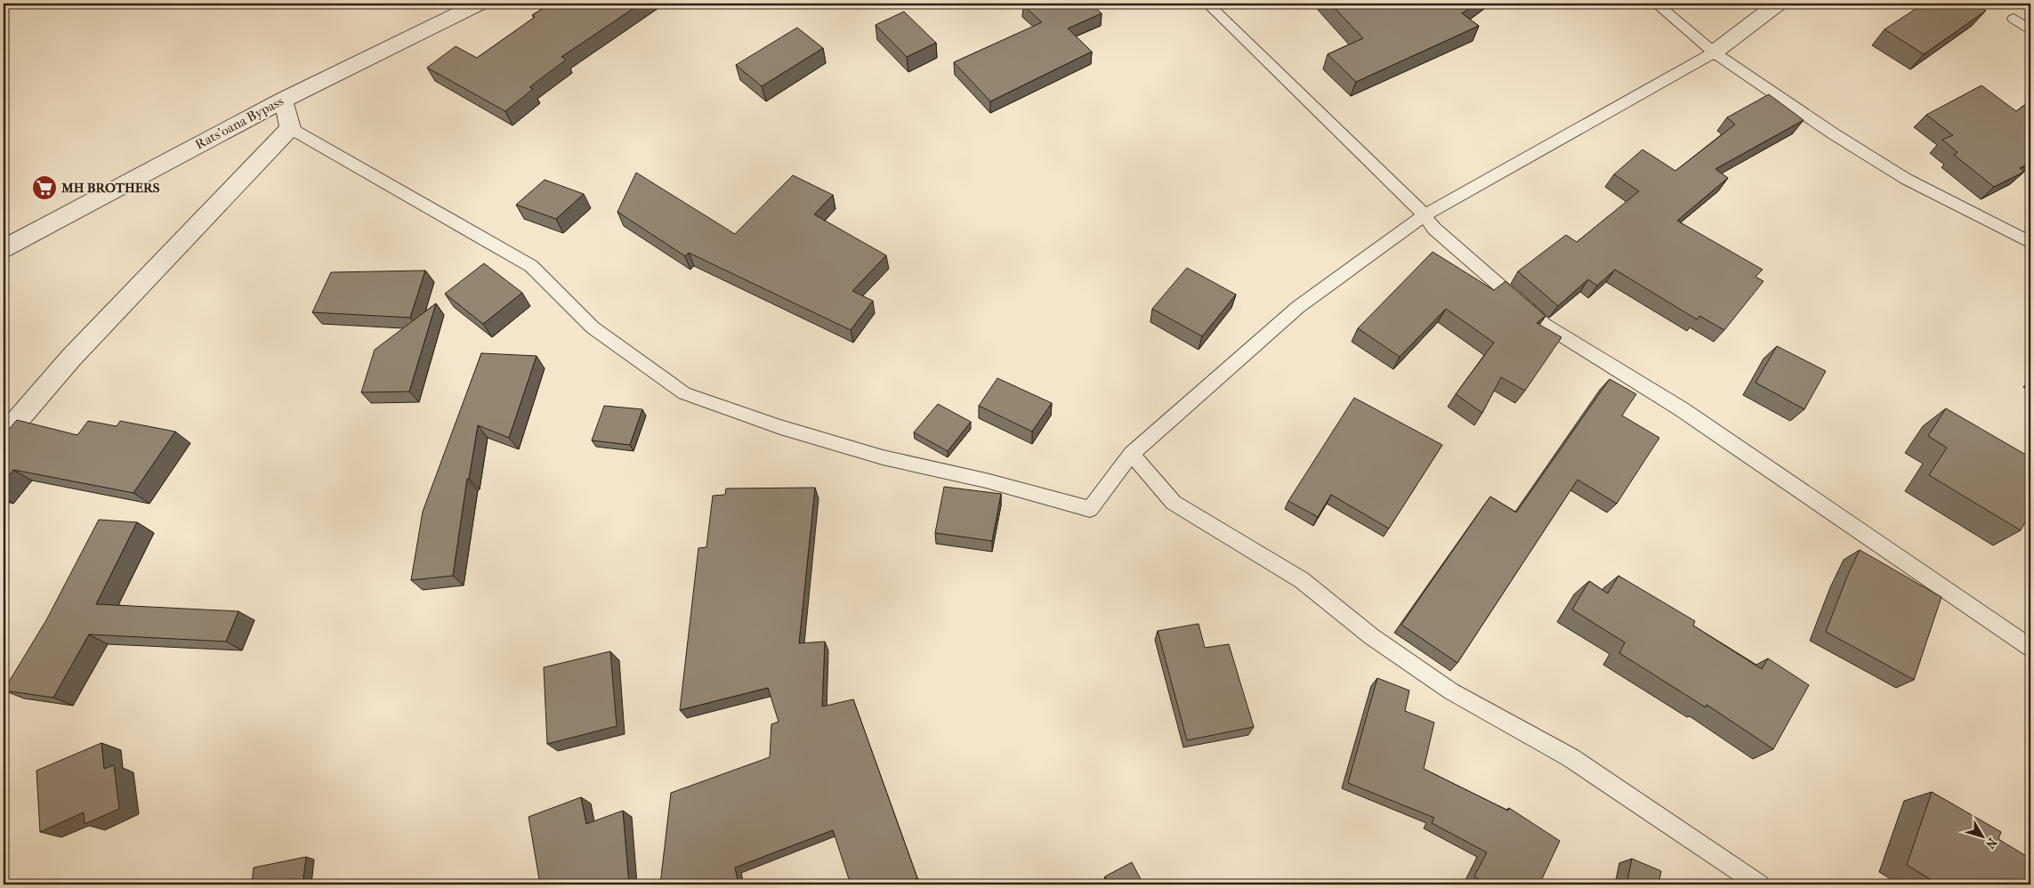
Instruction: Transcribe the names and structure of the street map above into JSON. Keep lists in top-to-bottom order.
{
  "streets": {
    "street": ["Rats'oana Bypass"]
  },
  "places": {
    "supermarket": ["MH BROTHERS"]
  },
  "north": "bottom right"
}
